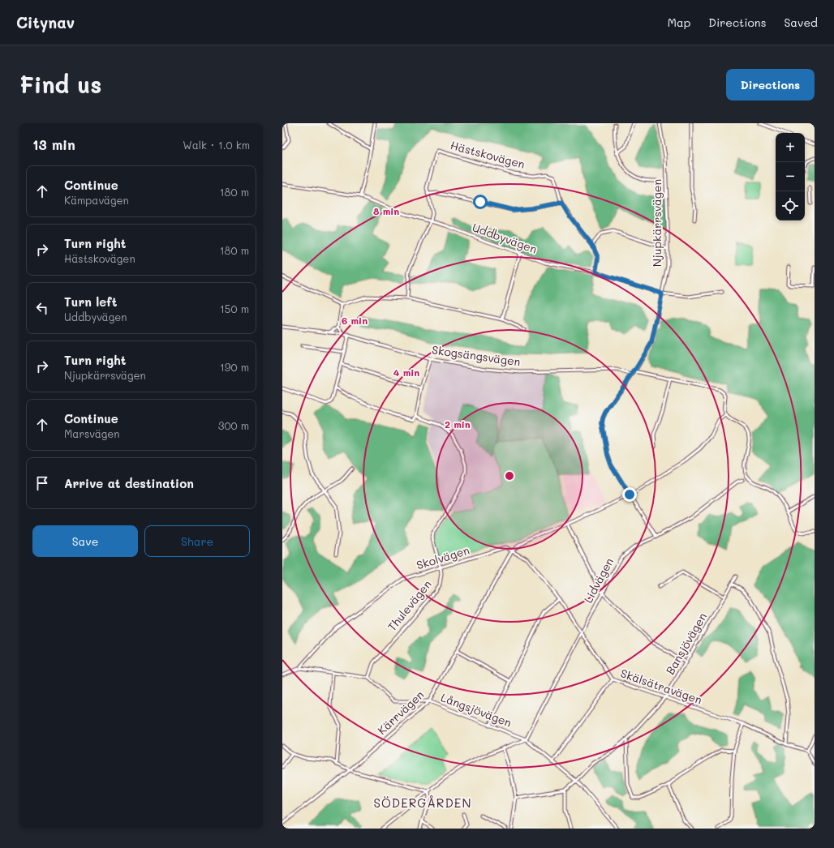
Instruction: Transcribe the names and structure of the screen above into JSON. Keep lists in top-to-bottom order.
{
  "streets": {
    "street": [
      "Hästskovägen",
      "Njupkärrsvägen",
      "Uddbyvägen",
      "Skogsängsvägen",
      "Skolvägen",
      "Lidvägen",
      "Thulevägen",
      "Bansjövägen",
      "Skälsätravägen",
      "Långsjövägen",
      "Kärrvägen"
    ]
  },
  "crossings": [
    ["Hästskovägen", "Uddbyvägen"],
    ["Njupkärrsvägen", "Uddbyvägen"],
    ["Njupkärrsvägen", "Skogsängsvägen"],
    ["Njupkärrsvägen", "Lidvägen"],
    ["Skolvägen", "Thulevägen"],
    ["Skolvägen", "Skälsätravägen"],
    ["Skolvägen", "Kärrvägen"],
    ["Lidvägen", "Skälsätravägen"],
    ["Lidvägen", "Långsjövägen"],
    ["Thulevägen", "Långsjövägen"],
    ["Bansjövägen", "Skälsätravägen"],
    ["Bansjövägen", "Långsjövägen"],
    ["Skälsätravägen", "Kärrvägen"],
    ["Långsjövägen", "Kärrvägen"]
  ],
  "districts": ["SÖDERGÅRDEN"],
  "page": {
    "header": "Citynav",
    "nav": ["Map", "Directions", "Saved"],
    "buttons": [
      "Directions",
      ["Save", "Share"]
    ],
    "title": "Find us",
    "heading": ["13 min", "Walk · 1.0 km"],
    "map_buttons": ["+", "−"],
    "list": [
      ["Continue", "Kämpavägen", "180 m"],
      ["Turn right", "Hästskovägen", "180 m"],
      ["Turn left", "Uddbyvägen", "150 m"],
      ["Turn right", "Njupkärrsvägen", "190 m"],
      ["Continue", "Marsvägen", "300 m"],
      "Arrive at destination"
    ]
  },
  "rings": [
    "8 min",
    "6 min",
    "4 min",
    "2 min"
  ]
}
